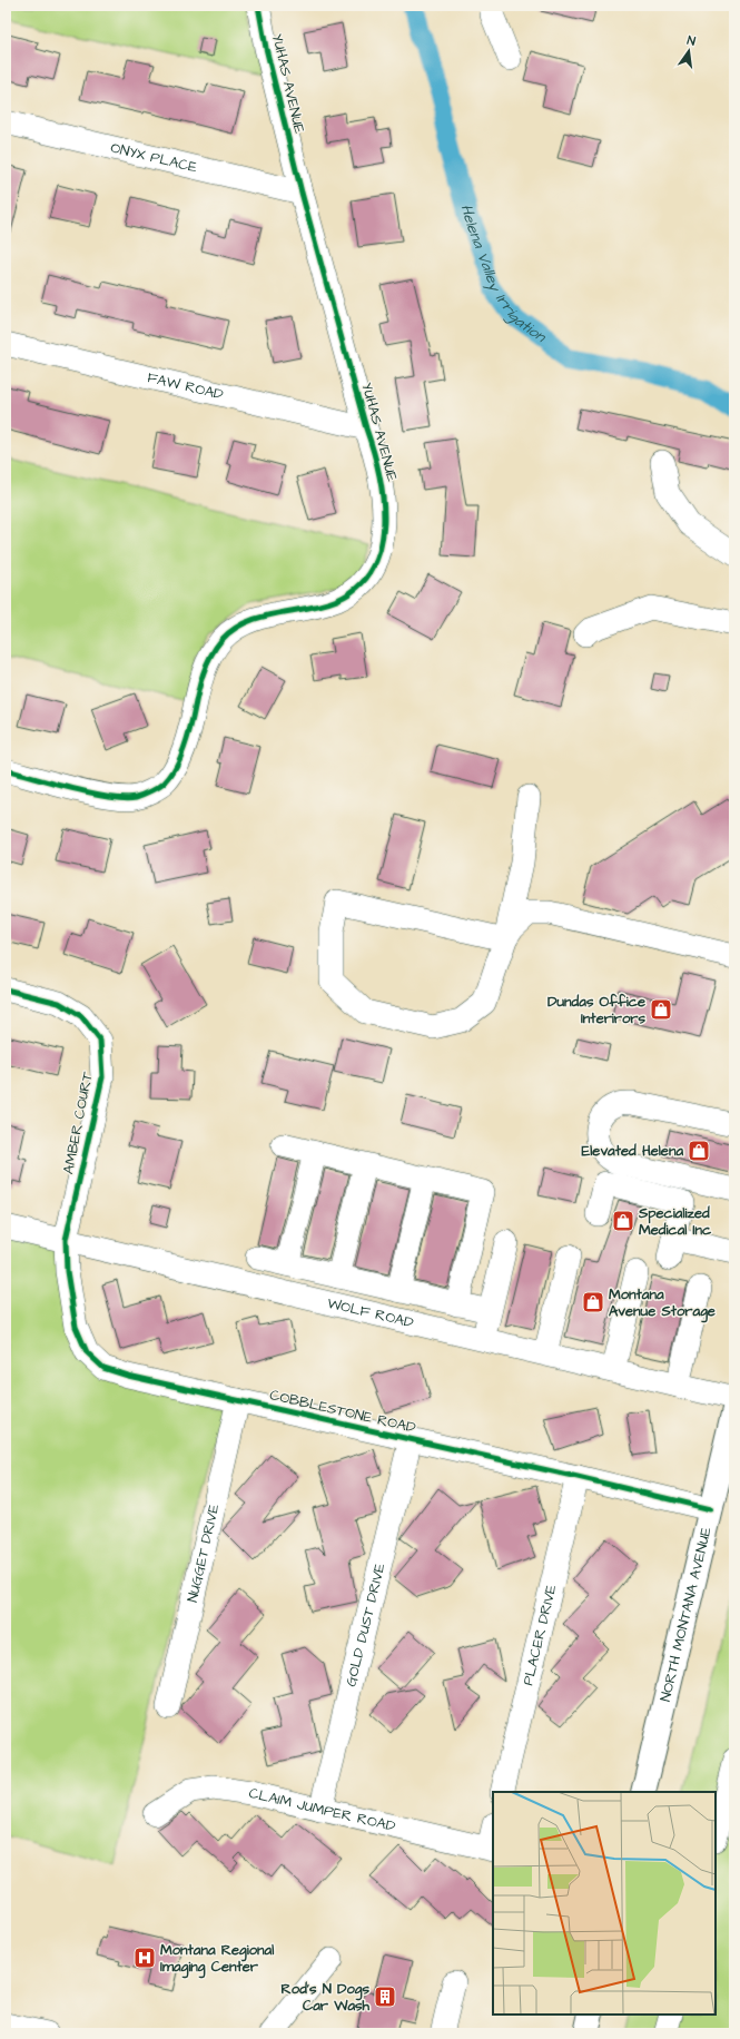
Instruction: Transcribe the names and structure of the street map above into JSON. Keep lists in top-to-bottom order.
{
  "streets": {
    "main road": ["NORTH MONTANA AVENUE"],
    "street": [
      "YUHAS AVENUE",
      "ONYX PLACE",
      "FAW ROAD",
      "AMBER COURT",
      "WOLF ROAD",
      "COBBLESTONE ROAD",
      "NUGGET DRIVE",
      "GOLD DUST DRIVE",
      "PLACER DRIVE",
      "CLAIM JUMPER ROAD"
    ]
  },
  "crossings": [
    ["YUHAS AVENUE", "ONYX PLACE"],
    ["YUHAS AVENUE", "FAW ROAD"],
    ["AMBER COURT", "WOLF ROAD"],
    ["AMBER COURT", "COBBLESTONE ROAD"],
    ["WOLF ROAD", "COBBLESTONE ROAD"],
    ["COBBLESTONE ROAD", "NUGGET DRIVE"],
    ["COBBLESTONE ROAD", "NORTH MONTANA AVENUE"],
    ["COBBLESTONE ROAD", "GOLD DUST DRIVE"],
    ["COBBLESTONE ROAD", "PLACER DRIVE"],
    ["GOLD DUST DRIVE", "CLAIM JUMPER ROAD"]
  ],
  "water": ["Helena Valley Irrigation"],
  "places": {
    "shop": [
      "Dundas Office Interirors",
      "Elevated Helena",
      "Specialized Medical Inc",
      "Montana Avenue Storage"
    ],
    "hospital": ["Montana Regional Imaging Center"],
    "building": ["Rod's N Dogs Car Wash"]
  },
  "north": "top"
}
